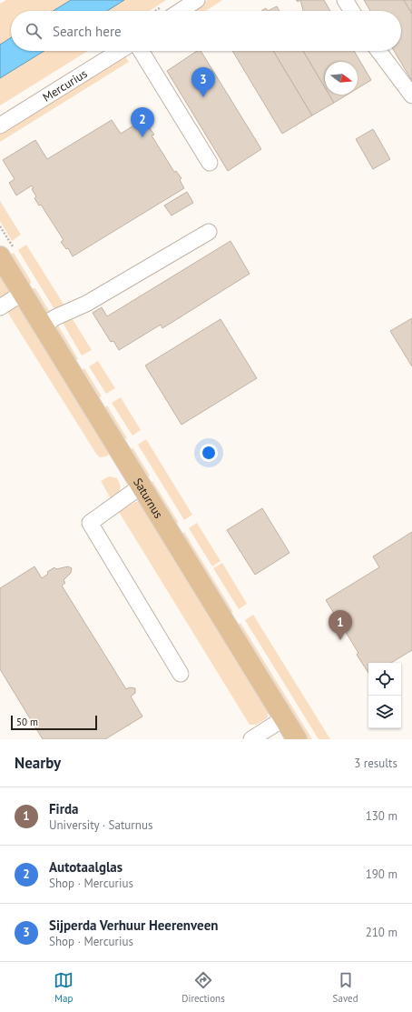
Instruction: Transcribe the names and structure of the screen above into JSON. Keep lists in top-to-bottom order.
{
  "streets": {
    "main road": ["Saturnus"],
    "street": ["Mercurius"]
  },
  "scale_bar": "50 m",
  "north": "right",
  "page": {
    "search": "Search here",
    "pins": ["3", "2", "1"],
    "scale": "50 m",
    "heading": ["Nearby", "3 results"],
    "list": [
      {
        "mark": "1",
        "name": "Firda",
        "note": "University · Saturnus",
        "value": "130 m"
      },
      {
        "mark": "2",
        "name": "Autotaalglas",
        "note": "Shop · Mercurius",
        "value": "190 m"
      },
      {
        "mark": "3",
        "name": "Sijperda Verhuur Heerenveen",
        "note": "Shop · Mercurius",
        "value": "210 m"
      }
    ],
    "nav": ["Map", "Directions", "Saved"]
  }
}
